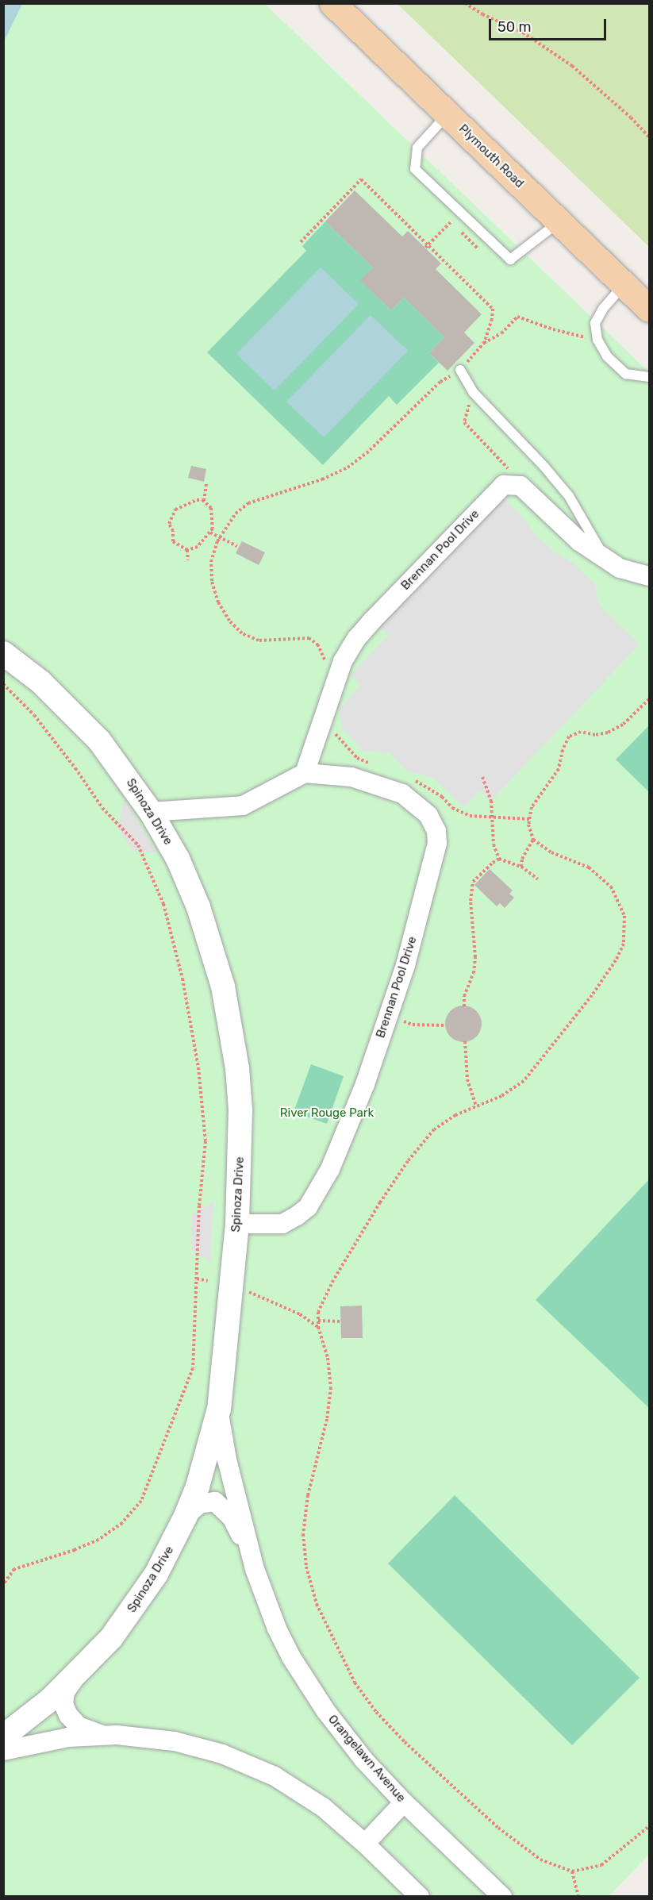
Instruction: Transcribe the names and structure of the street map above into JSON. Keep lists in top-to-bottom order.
{
  "streets": {
    "main road": ["Plymouth Road"],
    "street": ["Brennan Pool Drive", "Spinoza Drive", "Orangelawn Avenue"]
  },
  "crossings": [
    ["Brennan Pool Drive", "Spinoza Drive"],
    ["Spinoza Drive", "Orangelawn Avenue"]
  ],
  "parks": ["River Rouge Park"],
  "scale_bar": "50 m"
}
